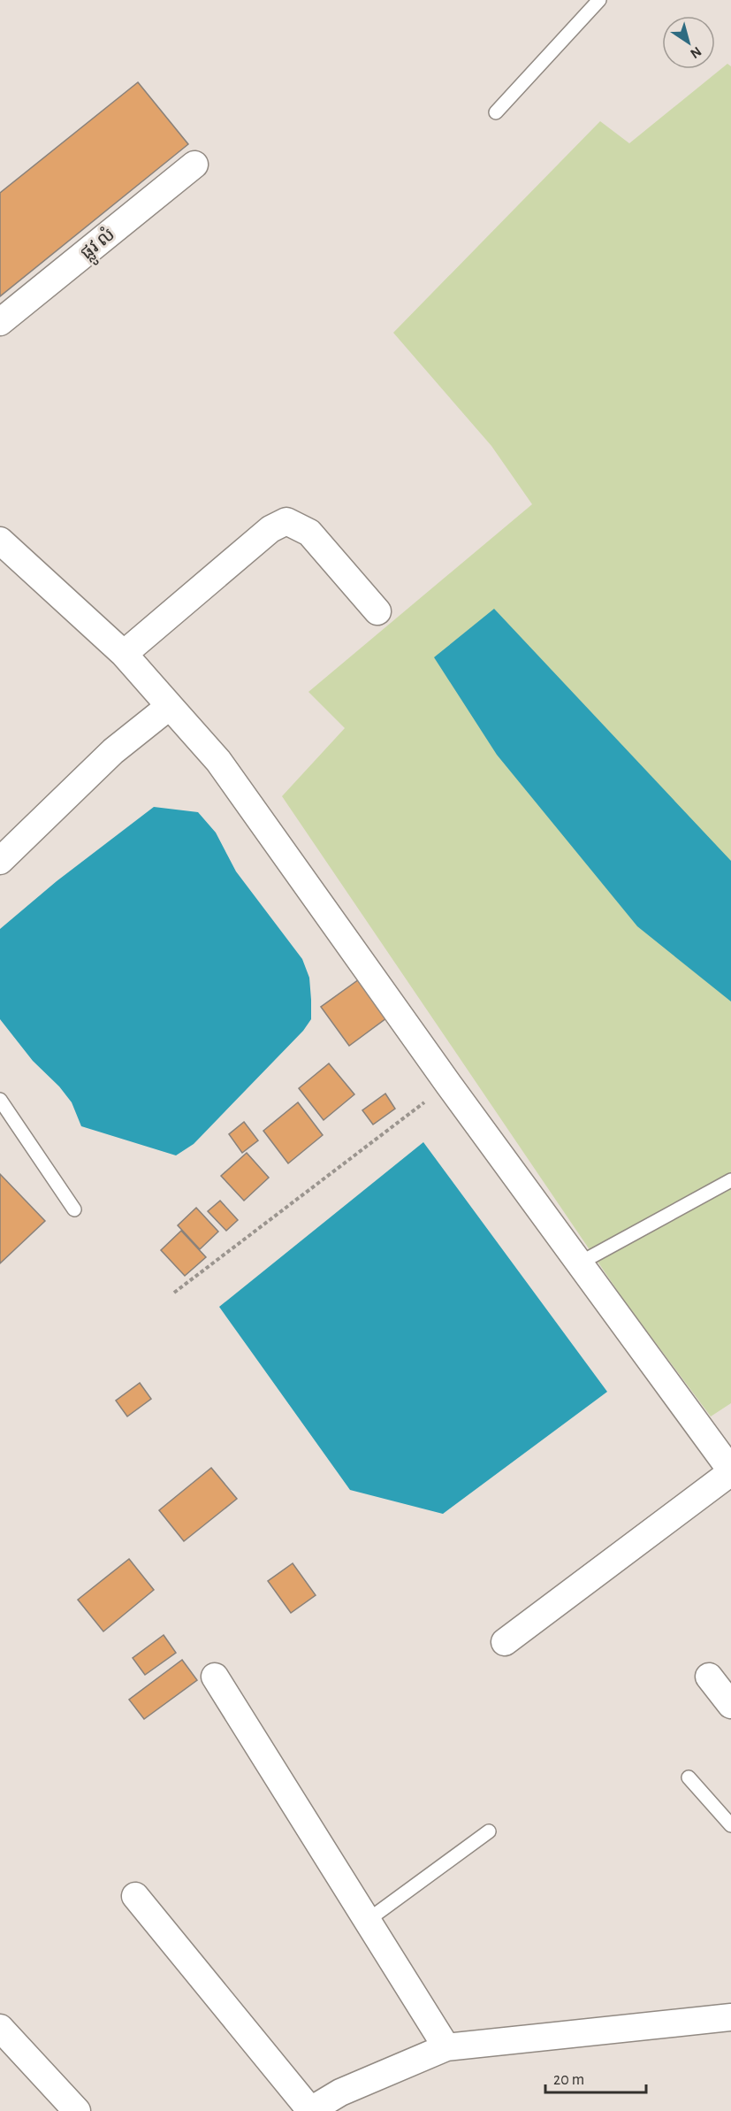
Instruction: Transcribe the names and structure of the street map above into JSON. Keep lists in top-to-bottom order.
{
  "streets": {
    "street": ["ផ្លូវ លំ"]
  },
  "scale_bar": "20 m",
  "north": "bottom right"
}
